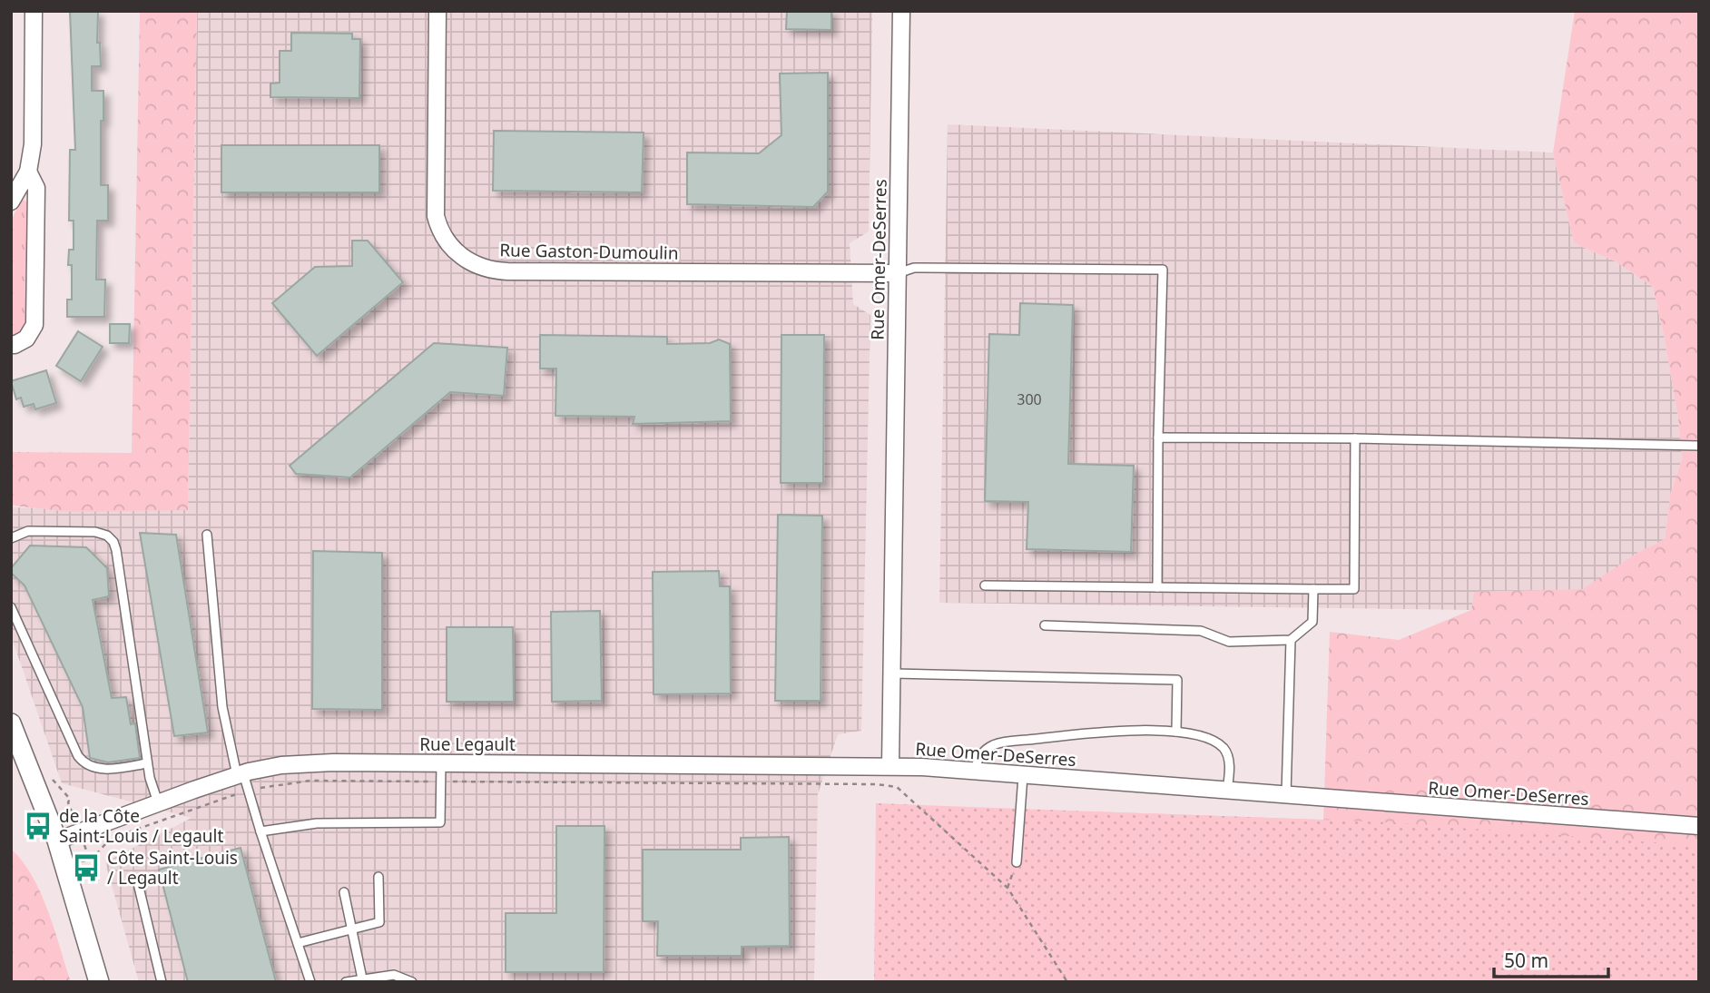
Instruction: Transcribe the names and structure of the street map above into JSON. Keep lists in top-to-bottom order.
{
  "streets": {
    "street": ["Rue Gaston-Dumoulin", "Rue Omer-DeSerres", "Rue Legault"]
  },
  "crossings": [
    ["Rue Gaston-Dumoulin", "Rue Omer-DeSerres"],
    ["Rue Omer-DeSerres", "Rue Legault"]
  ],
  "places": {
    "bus stop": ["de la Côte Saint-Louis / Legault", "Côte Saint-Louis / Legault"]
  },
  "house_numbers": ["300"],
  "scale_bar": "50 m"
}
